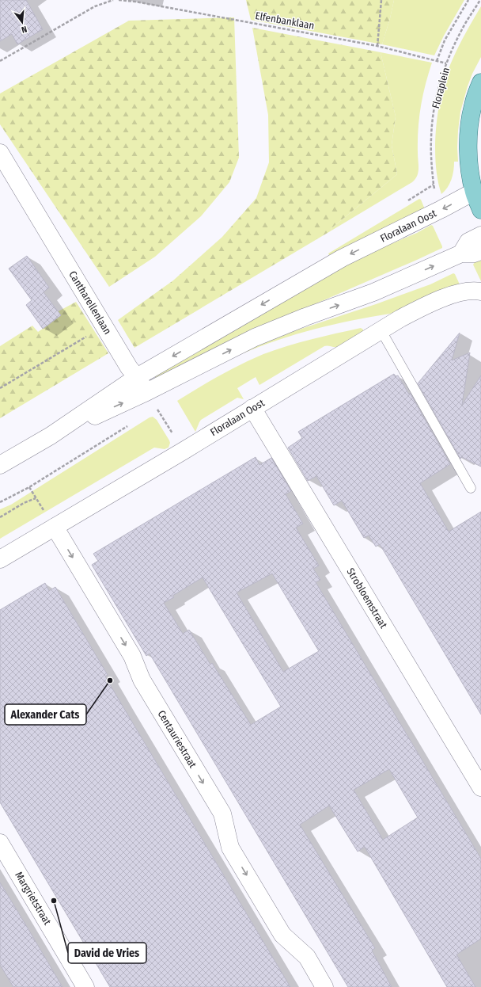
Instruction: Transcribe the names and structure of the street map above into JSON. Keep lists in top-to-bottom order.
{
  "streets": {
    "street": [
      "Floralaan Oost",
      "Cantharellenlaan",
      "Strobloemstraat",
      "Centauriestraat",
      "Margrietstraat"
    ],
    "path": ["Elfenbanklaan", "Floraplein"]
  },
  "crossings": [
    ["Elfenbanklaan", "Floraplein"],
    ["Floralaan Oost", "Cantharellenlaan"],
    ["Floralaan Oost", "Strobloemstraat"],
    ["Floralaan Oost", "Centauriestraat"]
  ],
  "one_way": ["Centauriestraat"],
  "places": ["Alexander Cats", "David de Vries"],
  "north": "bottom"
}
